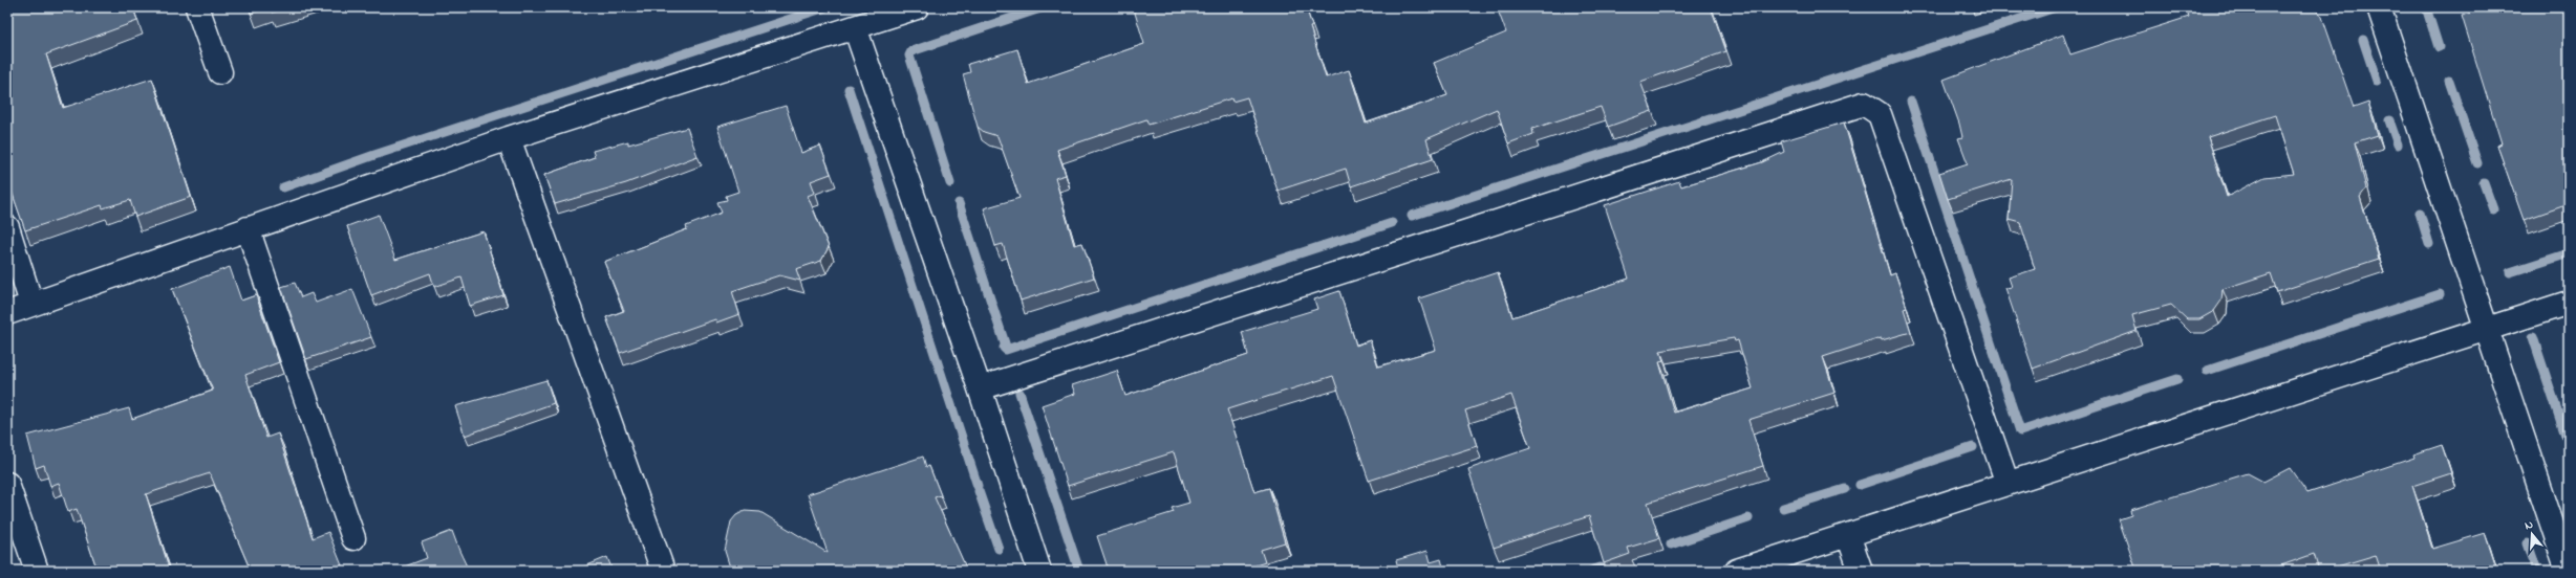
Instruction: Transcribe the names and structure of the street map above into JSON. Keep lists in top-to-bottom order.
{
  "north": "top"
}
